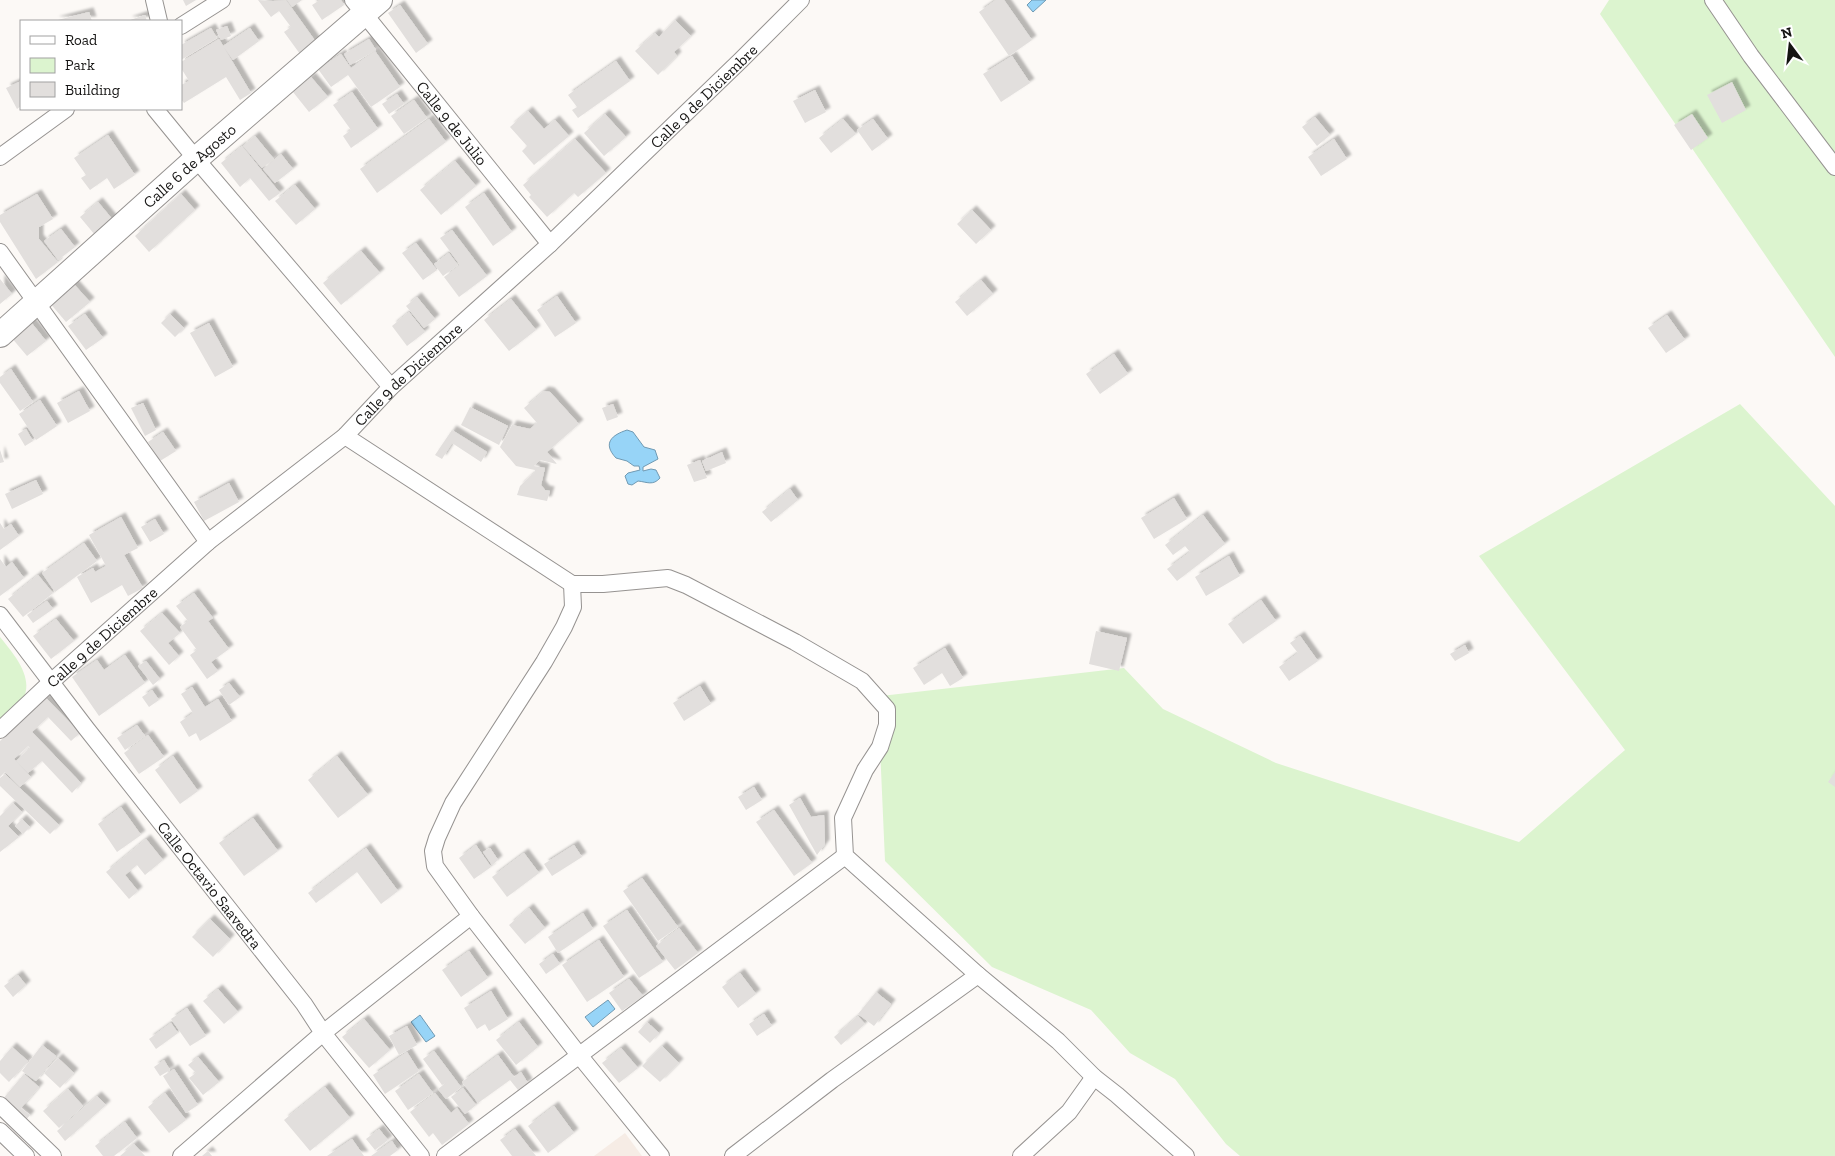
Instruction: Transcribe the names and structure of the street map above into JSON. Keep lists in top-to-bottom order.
{
  "streets": {
    "main road": ["Calle 6 de Agosto"],
    "street": ["Calle 9 de Diciembre", "Calle 9 de Julio", "Calle Octavio Saavedra"]
  },
  "crossings": [
    ["Calle 9 de Diciembre", "Calle 9 de Julio"],
    ["Calle 9 de Diciembre", "Calle Octavio Saavedra"],
    ["Calle 9 de Julio", "Calle 6 de Agosto"]
  ],
  "legend": ["Road", "Park", "Building"],
  "north": "top"
}
